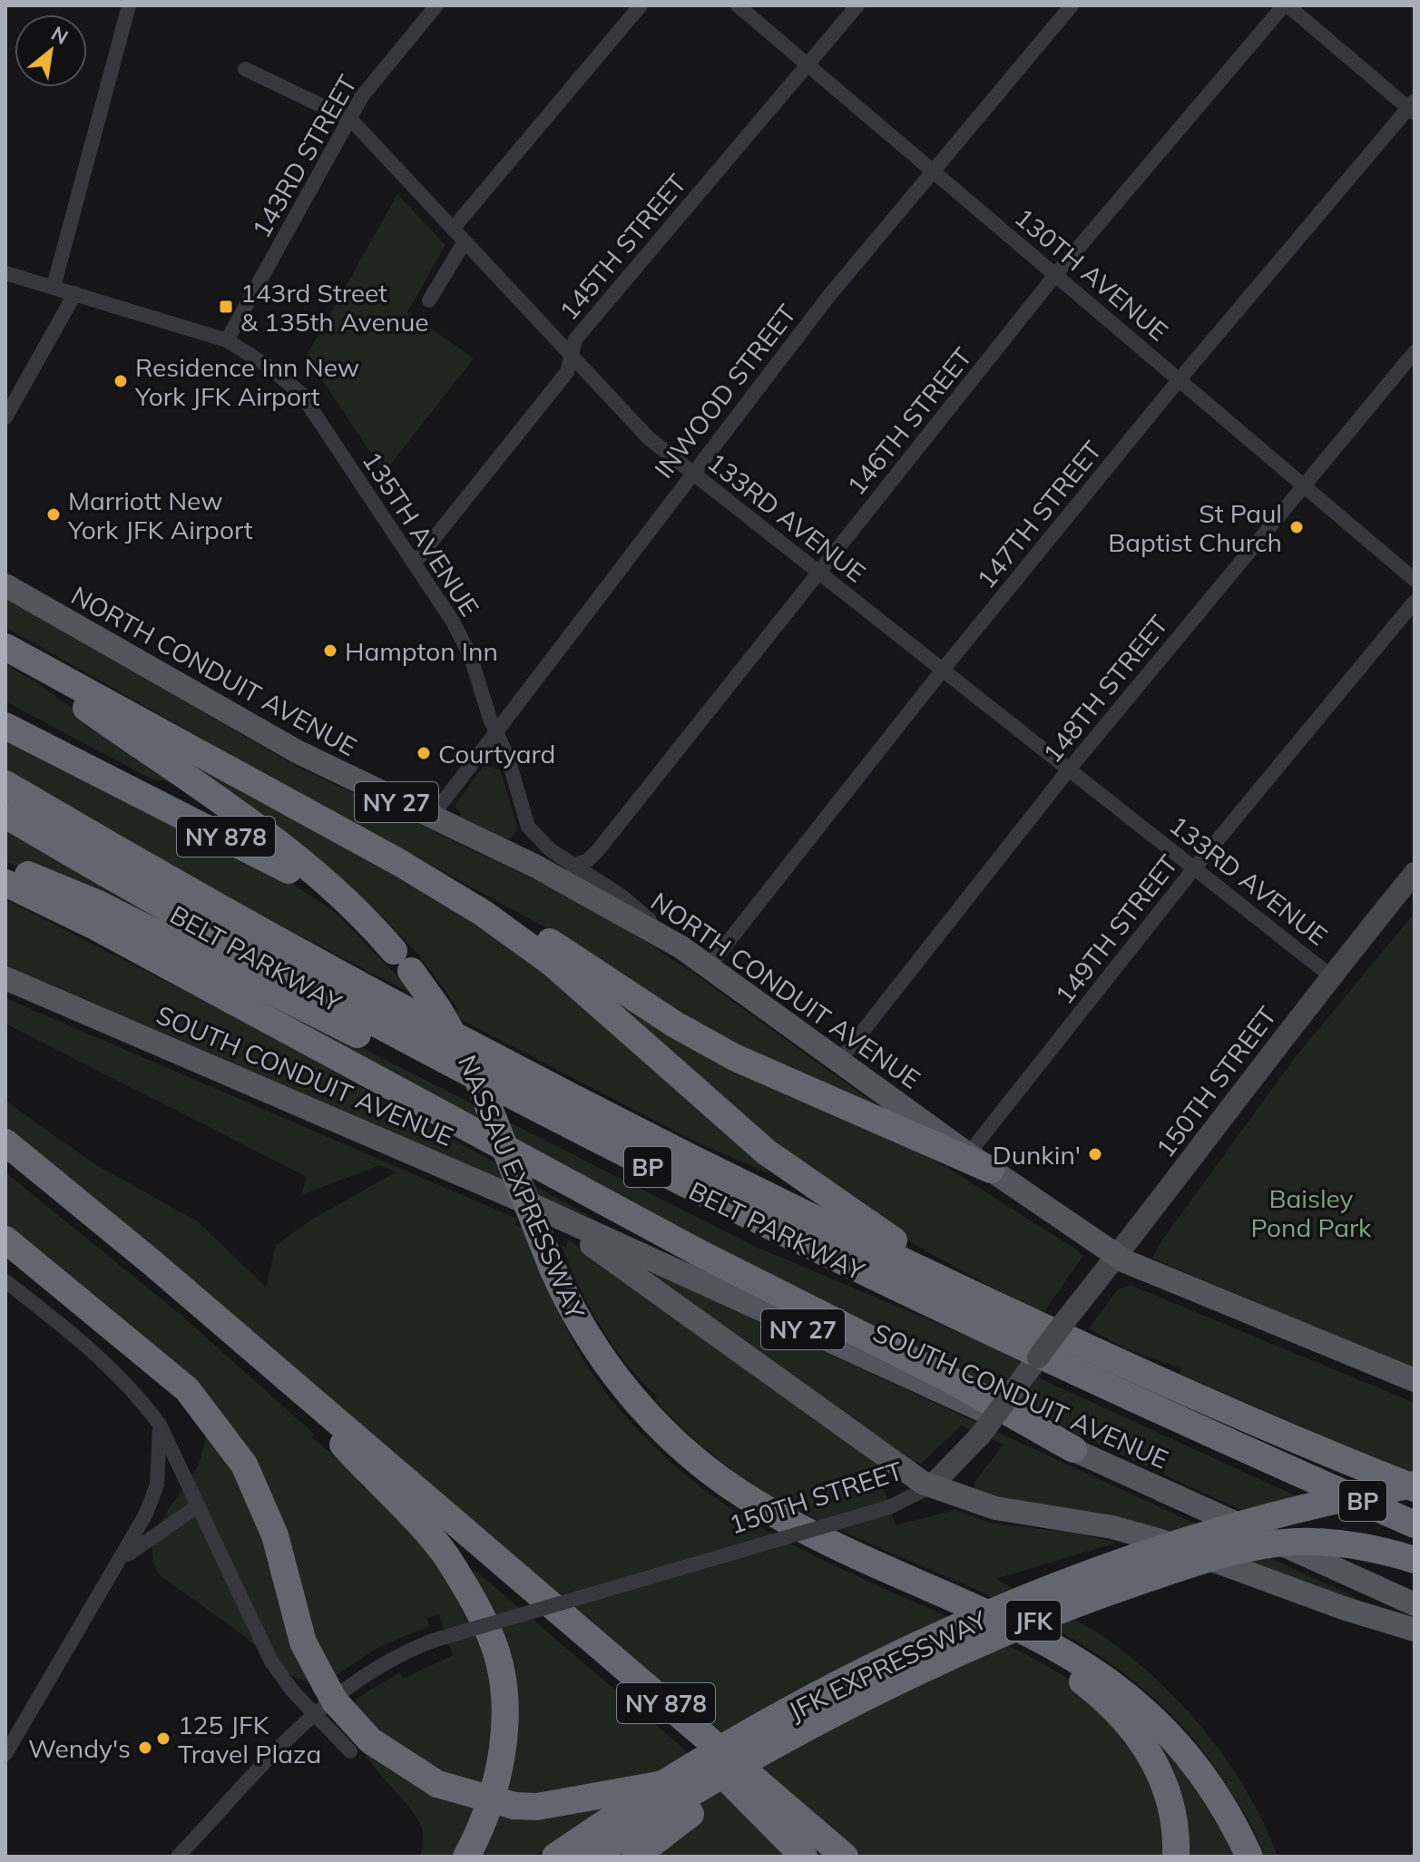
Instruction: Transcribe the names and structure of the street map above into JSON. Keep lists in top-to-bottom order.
{
  "streets": {
    "highway": [
      "NY 878",
      "BELT PARKWAY",
      "BP",
      "NASSAU EXPRESSWAY",
      "JFK",
      "JFK EXPRESSWAY"
    ],
    "main road": [
      "NORTH CONDUIT AVENUE",
      "NY 27",
      "SOUTH CONDUIT AVENUE",
      "150TH STREET"
    ],
    "street": [
      "143RD STREET",
      "145TH STREET",
      "130TH AVENUE",
      "INWOOD STREET",
      "146TH STREET",
      "147TH STREET",
      "133RD AVENUE",
      "135TH AVENUE",
      "148TH STREET",
      "149TH STREET"
    ]
  },
  "crossings": [
    ["143RD STREET", "133RD AVENUE"],
    ["143RD STREET", "135TH AVENUE"],
    ["145TH STREET", "130TH AVENUE"],
    ["145TH STREET", "133RD AVENUE"],
    ["145TH STREET", "135TH AVENUE"],
    ["130TH AVENUE", "INWOOD STREET"],
    ["130TH AVENUE", "146TH STREET"],
    ["130TH AVENUE", "147TH STREET"],
    ["130TH AVENUE", "148TH STREET"],
    ["INWOOD STREET", "133RD AVENUE"],
    ["INWOOD STREET", "135TH AVENUE"],
    ["INWOOD STREET", "NORTH CONDUIT AVENUE"],
    ["146TH STREET", "133RD AVENUE"],
    ["146TH STREET", "135TH AVENUE"],
    ["147TH STREET", "133RD AVENUE"],
    ["147TH STREET", "NORTH CONDUIT AVENUE"],
    ["133RD AVENUE", "148TH STREET"],
    ["133RD AVENUE", "149TH STREET"],
    ["133RD AVENUE", "150TH STREET"],
    ["135TH AVENUE", "NORTH CONDUIT AVENUE"],
    ["NORTH CONDUIT AVENUE", "148TH STREET"],
    ["NORTH CONDUIT AVENUE", "149TH STREET"],
    ["NORTH CONDUIT AVENUE", "150TH STREET"],
    ["BELT PARKWAY", "JFK EXPRESSWAY"]
  ],
  "parks": ["Baisley Pond Park"],
  "places": {
    "transit": ["143rd Street & 135th Avenue"],
    "other": [
      "Residence Inn New York JFK Airport",
      "Marriott New York JFK Airport",
      "St Paul Baptist Church",
      "Hampton Inn",
      "Courtyard",
      "Dunkin'",
      "125 JFK Travel Plaza",
      "Wendy's"
    ]
  },
  "north": "top right"
}
